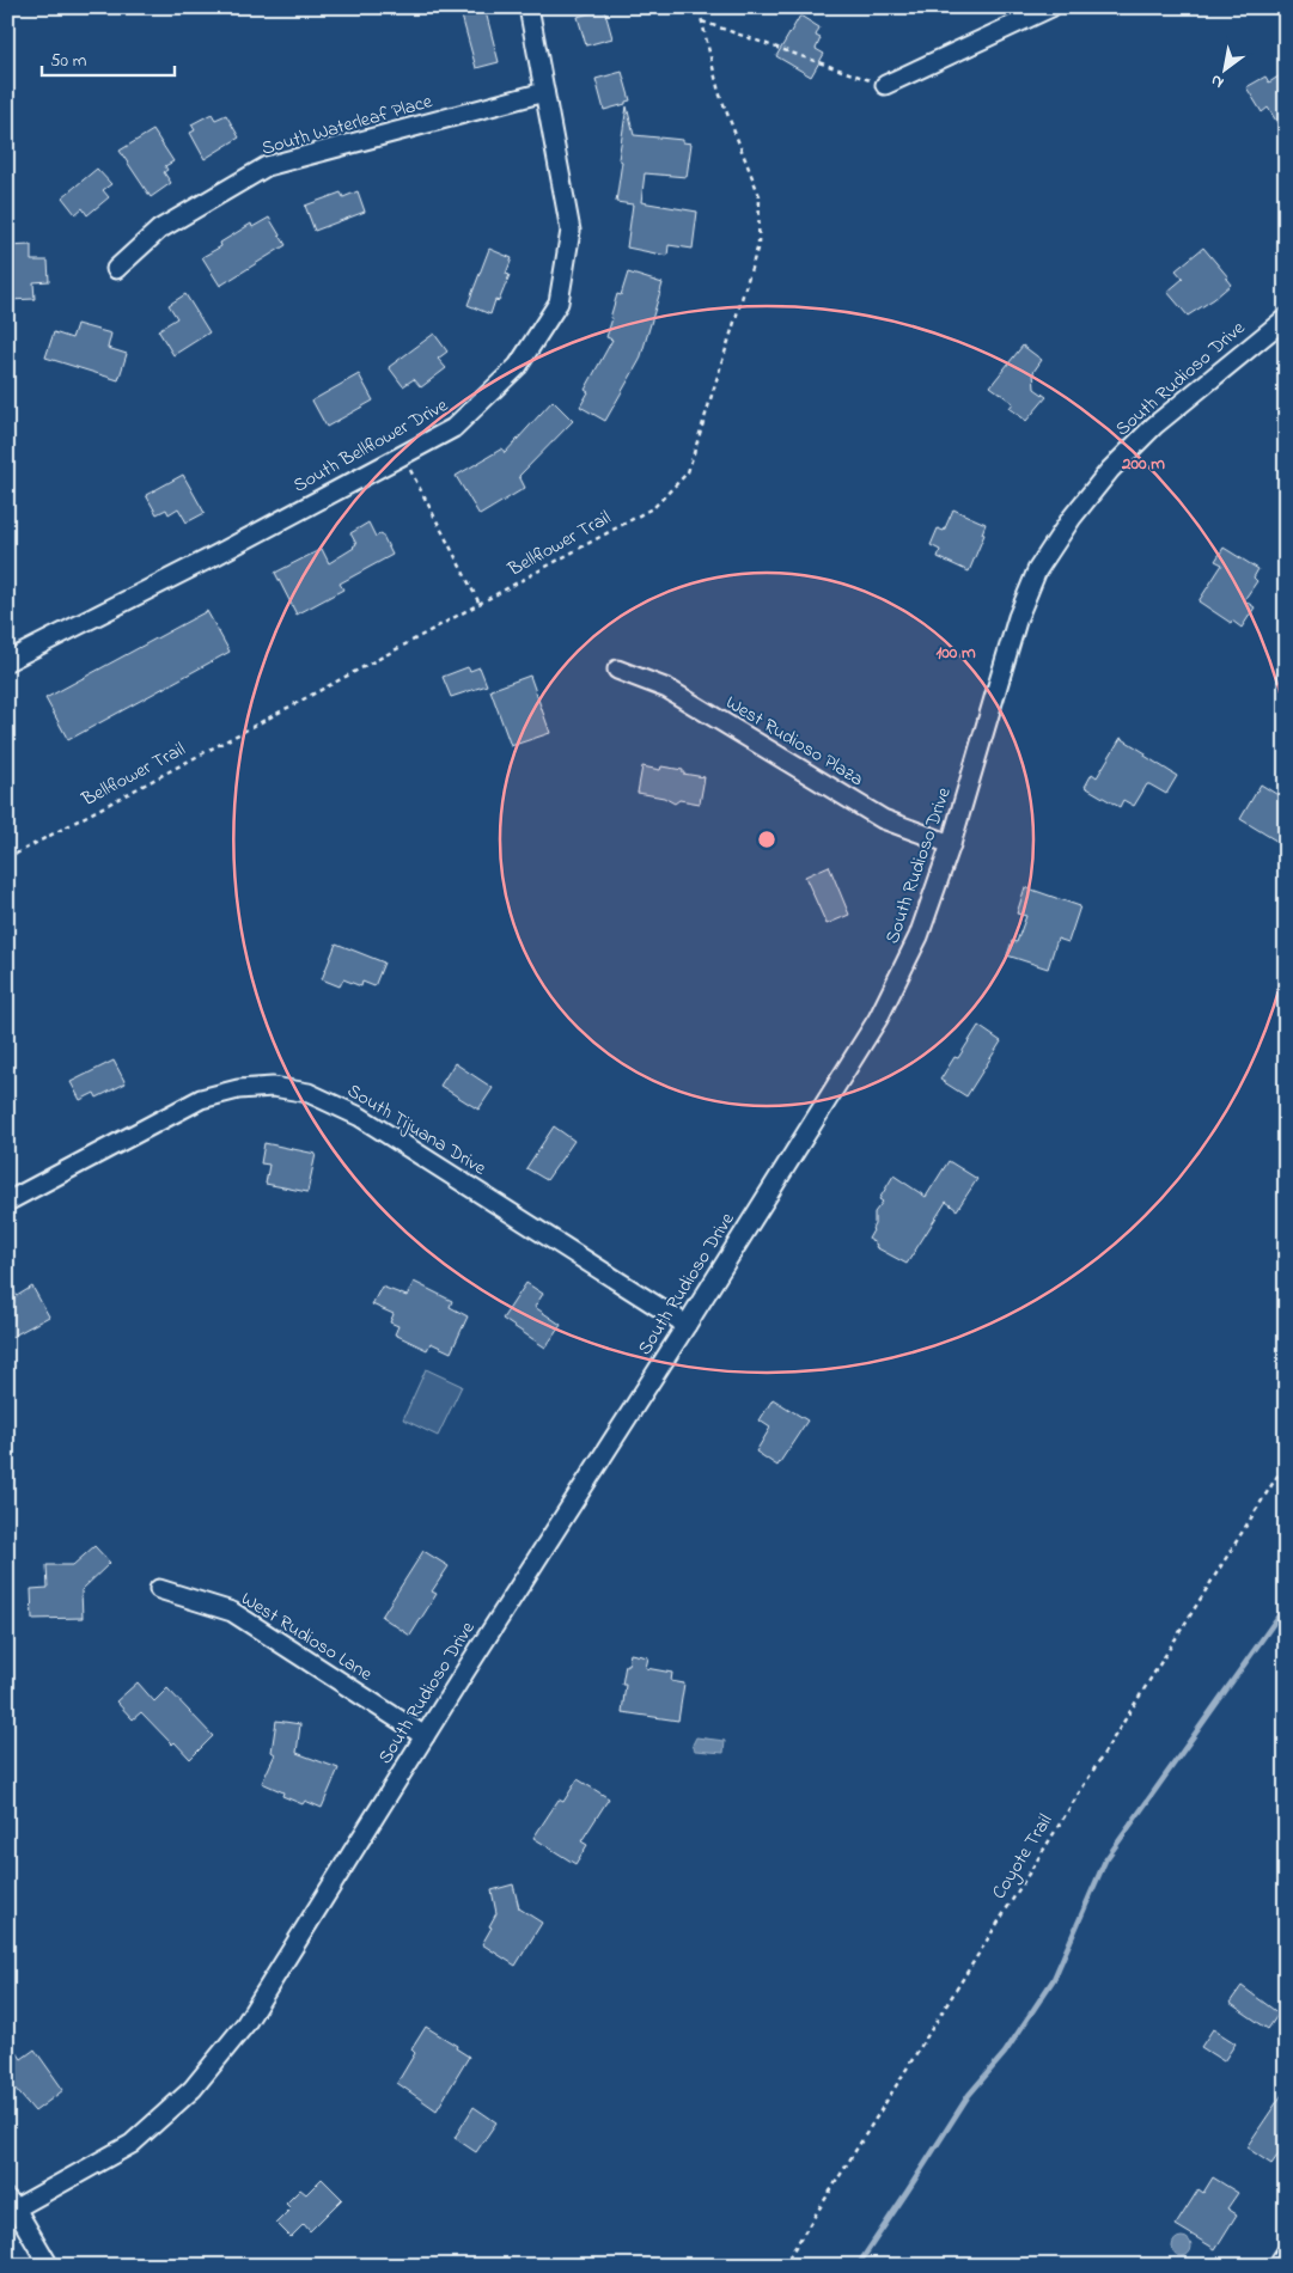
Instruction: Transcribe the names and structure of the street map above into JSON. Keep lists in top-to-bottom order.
{
  "streets": {
    "street": [
      "South Waterleaf Place",
      "South Rudioso Drive",
      "South Bellflower Drive",
      "West Rudioso Plaza",
      "South Tijuana Drive",
      "West Rudioso Lane"
    ],
    "path": ["Bellflower Trail", "Coyote Trail"]
  },
  "crossings": [
    ["South Waterleaf Place", "South Bellflower Drive"],
    ["South Rudioso Drive", "West Rudioso Plaza"],
    ["South Rudioso Drive", "South Tijuana Drive"],
    ["South Rudioso Drive", "West Rudioso Lane"]
  ],
  "scale_bar": "50 m",
  "north": "bottom left",
  "rings": ["200 m", "100 m"]
}
